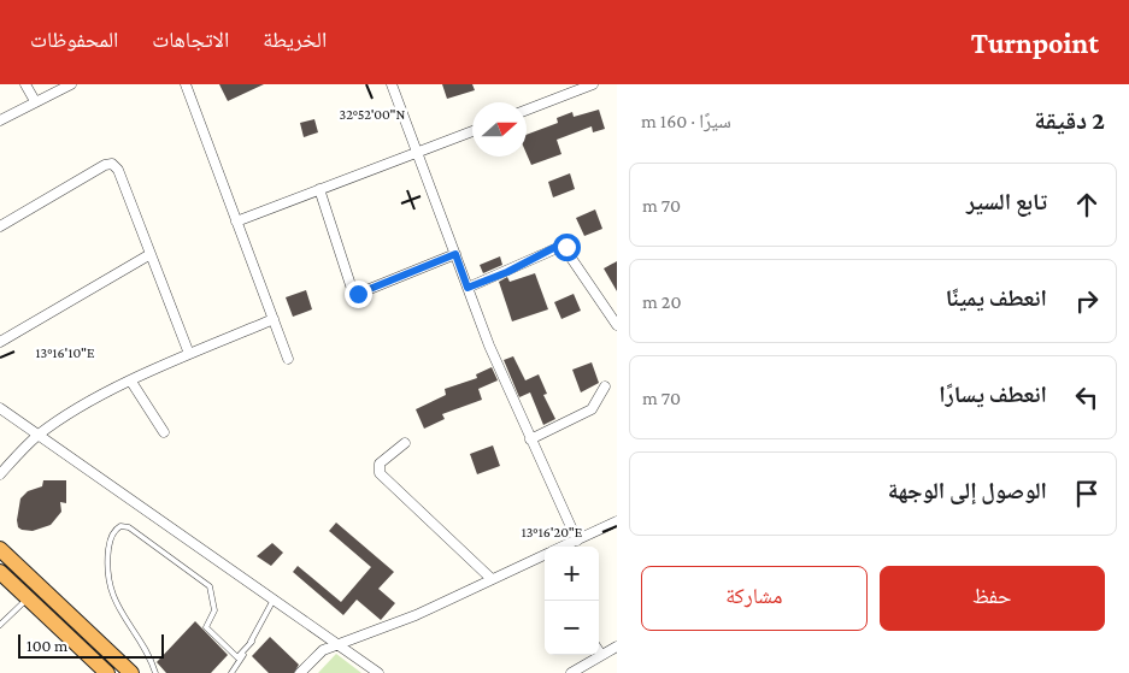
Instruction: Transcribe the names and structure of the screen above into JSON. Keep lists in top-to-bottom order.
{
  "scale_bar": "100 m",
  "north": "right",
  "page": {
    "header": "Turnpoint",
    "nav": ["الخريطة", "الاتجاهات", "المحفوظات"],
    "heading": ["2 دقيقة", "سيرًا · 160 m"],
    "list": [
      ["تابع السير", "70 m"],
      ["انعطف يمينًا", "20 m"],
      ["انعطف يسارًا", "70 m"],
      "الوصول إلى الوجهة"
    ],
    "map_buttons": ["+", "−"],
    "buttons": ["حفظ", "مشاركة"],
    "scale": "100 m"
  },
  "coordinates": ["32°52'00\"N", "13°16'10\"E", "13°16'20\"E"]
}
